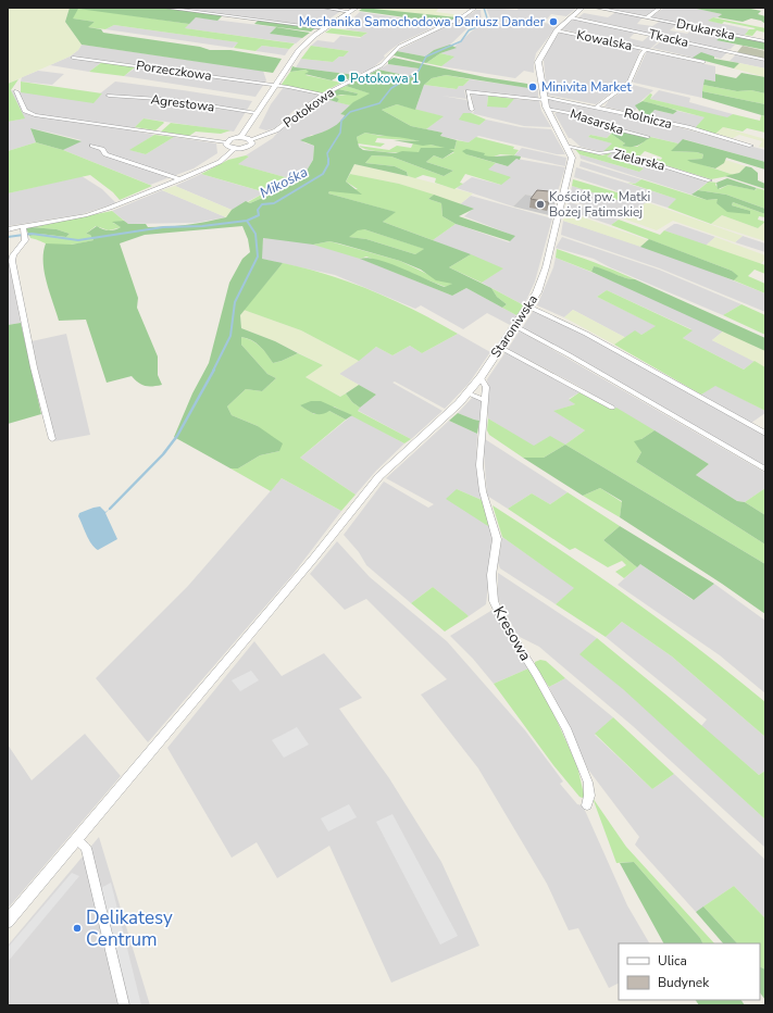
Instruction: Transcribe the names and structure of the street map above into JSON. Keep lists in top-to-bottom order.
{
  "streets": {
    "street": [
      "Drukarska",
      "Tkacka",
      "Kowalska",
      "Porzeczkowa",
      "Agrestowa",
      "Potokowa",
      "Rolnicza",
      "Masarska",
      "Zielarska",
      "Staroniwska",
      "Kresowa"
    ]
  },
  "crossings": [
    ["Tkacka", "Staroniwska"],
    ["Kowalska", "Staroniwska"],
    ["Porzeczkowa", "Potokowa"],
    ["Rolnicza", "Staroniwska"],
    ["Masarska", "Staroniwska"],
    ["Zielarska", "Staroniwska"],
    ["Staroniwska", "Kresowa"]
  ],
  "water": ["Mikośka"],
  "places": [
    "Mechanika Samochodowa Dariusz Dander",
    "Potokowa 1",
    "Minivita Market",
    "Kościół pw. Matki Bożej Fatimskiej",
    "Delikatesy Centrum"
  ],
  "legend": ["Ulica", "Budynek"]
}
